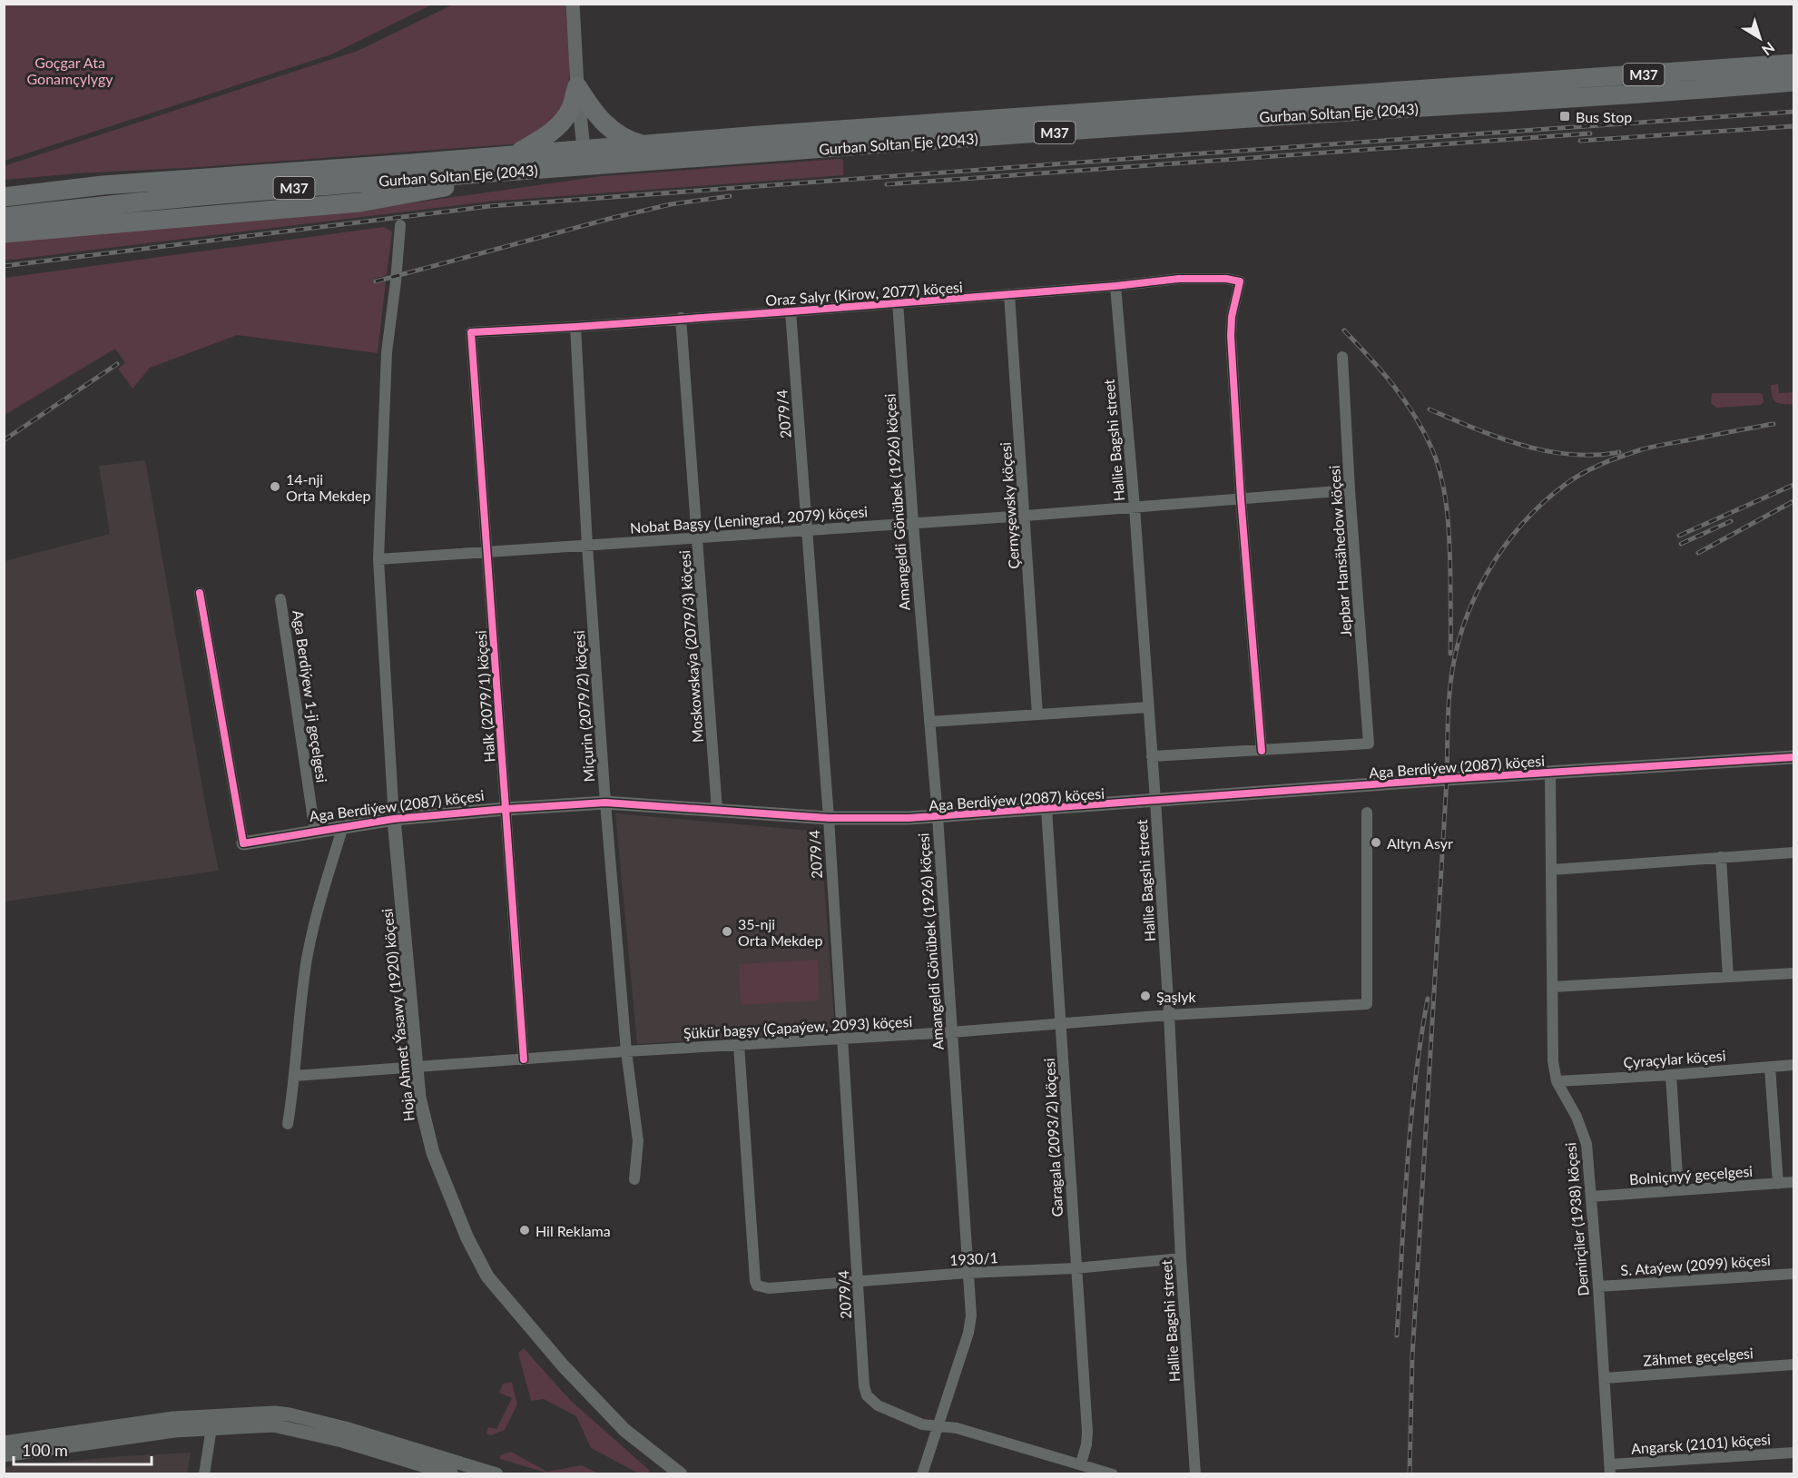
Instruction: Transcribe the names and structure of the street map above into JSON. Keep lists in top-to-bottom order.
{
  "streets": {
    "highway": ["M37", "Gurban Soltan Eje (2043)"],
    "street": [
      "Oraz Salyr (Kirow, 2077) köçesi",
      "2079/4",
      "Hallie Bagshi street",
      "Amangeldi Gönübek (1926) köçesi",
      "Çernyşewsky köçesi",
      "Nobat Bagşy (Leningrad, 2079) köçesi",
      "Jepbar Hansähedow köçesi",
      "Moskowskaýa (2079/3) köçesi",
      "Aga Berdiýew 1-ji geçelgesi",
      "Halk (2079/1) köçesi",
      "Miçurin (2079/2) köçesi",
      "Aga Berdiýew (2087) köçesi",
      "Hoja Ahmet Ýasawy (1920) köçesi",
      "Şükür bagşy (Çapaýew, 2093) köçesi",
      "Çyraçylar köçesi",
      "Garagala (2093/2) köçesi",
      "Bolniçnyý geçelgesi",
      "Demirçiler (1938) köçesi",
      "1930/1",
      "S. Ataýew (2099) köçesi",
      "Zähmet geçelgesi",
      "Angarsk (2101) köçesi"
    ]
  },
  "crossings": [
    ["Oraz Salyr (Kirow, 2077) köçesi", "2079/4"],
    ["Oraz Salyr (Kirow, 2077) köçesi", "Hallie Bagshi street"],
    ["Oraz Salyr (Kirow, 2077) köçesi", "Amangeldi Gönübek (1926) köçesi"],
    ["Oraz Salyr (Kirow, 2077) köçesi", "Çernyşewsky köçesi"],
    ["Oraz Salyr (Kirow, 2077) köçesi", "Nobat Bagşy (Leningrad, 2079) köçesi"],
    ["Oraz Salyr (Kirow, 2077) köçesi", "Moskowskaýa (2079/3) köçesi"],
    ["Oraz Salyr (Kirow, 2077) köçesi", "Halk (2079/1) köçesi"],
    ["Oraz Salyr (Kirow, 2077) köçesi", "Miçurin (2079/2) köçesi"],
    ["2079/4", "Amangeldi Gönübek (1926) köçesi"],
    ["2079/4", "Nobat Bagşy (Leningrad, 2079) köçesi"],
    ["2079/4", "Aga Berdiýew (2087) köçesi"],
    ["2079/4", "Şükür bagşy (Çapaýew, 2093) köçesi"],
    ["2079/4", "1930/1"],
    ["Hallie Bagshi street", "Nobat Bagşy (Leningrad, 2079) köçesi"],
    ["Hallie Bagshi street", "Aga Berdiýew (2087) köçesi"],
    ["Hallie Bagshi street", "Şükür bagşy (Çapaýew, 2093) köçesi"],
    ["Hallie Bagshi street", "1930/1"],
    ["Amangeldi Gönübek (1926) köçesi", "Nobat Bagşy (Leningrad, 2079) köçesi"],
    ["Amangeldi Gönübek (1926) köçesi", "Aga Berdiýew (2087) köçesi"],
    ["Amangeldi Gönübek (1926) köçesi", "Şükür bagşy (Çapaýew, 2093) köçesi"],
    ["Amangeldi Gönübek (1926) köçesi", "1930/1"],
    ["Çernyşewsky köçesi", "Nobat Bagşy (Leningrad, 2079) köçesi"],
    ["Nobat Bagşy (Leningrad, 2079) köçesi", "Jepbar Hansähedow köçesi"],
    ["Nobat Bagşy (Leningrad, 2079) köçesi", "Moskowskaýa (2079/3) köçesi"],
    ["Nobat Bagşy (Leningrad, 2079) köçesi", "Halk (2079/1) köçesi"],
    ["Nobat Bagşy (Leningrad, 2079) köçesi", "Miçurin (2079/2) köçesi"],
    ["Moskowskaýa (2079/3) köçesi", "Aga Berdiýew (2087) köçesi"],
    ["Aga Berdiýew 1-ji geçelgesi", "Aga Berdiýew (2087) köçesi"],
    ["Halk (2079/1) köçesi", "Aga Berdiýew (2087) köçesi"],
    ["Halk (2079/1) köçesi", "Şükür bagşy (Çapaýew, 2093) köçesi"],
    ["Miçurin (2079/2) köçesi", "Aga Berdiýew (2087) köçesi"],
    ["Miçurin (2079/2) köçesi", "Şükür bagşy (Çapaýew, 2093) köçesi"],
    ["Aga Berdiýew (2087) köçesi", "Hoja Ahmet Ýasawy (1920) köçesi"],
    ["Aga Berdiýew (2087) köçesi", "Garagala (2093/2) köçesi"],
    ["Aga Berdiýew (2087) köçesi", "Demirçiler (1938) köçesi"],
    ["Hoja Ahmet Ýasawy (1920) köçesi", "Şükür bagşy (Çapaýew, 2093) köçesi"],
    ["Şükür bagşy (Çapaýew, 2093) köçesi", "Garagala (2093/2) köçesi"],
    ["Şükür bagşy (Çapaýew, 2093) köçesi", "1930/1"],
    ["Çyraçylar köçesi", "Demirçiler (1938) köçesi"],
    ["Garagala (2093/2) köçesi", "1930/1"],
    ["Bolniçnyý geçelgesi", "Demirçiler (1938) köçesi"],
    ["Demirçiler (1938) köçesi", "S. Ataýew (2099) köçesi"],
    ["Demirçiler (1938) köçesi", "Zähmet geçelgesi"],
    ["Demirçiler (1938) köçesi", "Angarsk (2101) köçesi"]
  ],
  "parks": ["Goçgar Ata Gonamçylygy"],
  "places": {
    "transit": ["Bus Stop"],
    "other": [
      "14-nji Orta Mekdep",
      "Altyn Asyr",
      "35-nji Orta Mekdep",
      "Şaşlyk",
      "Hil Reklama"
    ]
  },
  "scale_bar": "100 m",
  "north": "bottom right"
}
